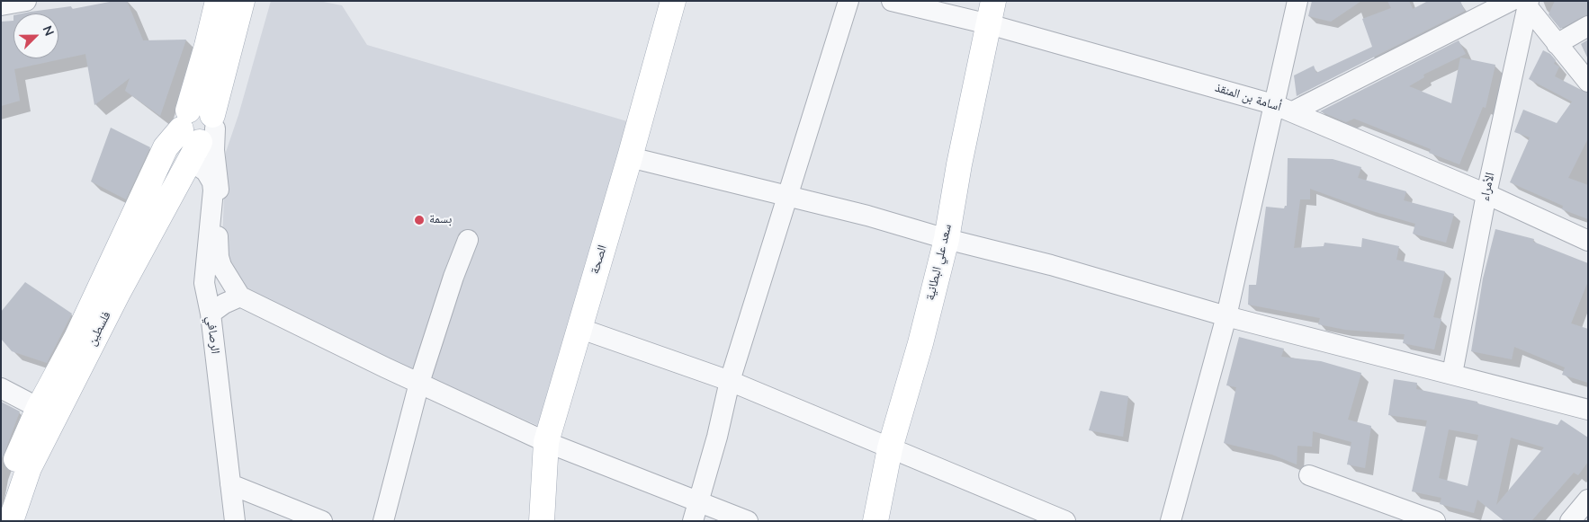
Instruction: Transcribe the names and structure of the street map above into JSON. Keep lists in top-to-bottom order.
{
  "streets": {
    "main road": ["الصحة", "سعد علي البطانية", "فلسطين"],
    "street": ["أسامة بن المنقذ", "الأمراء", "الرصافي"]
  },
  "crossings": [
    ["أسامة بن المنقذ", "الأمراء"],
    ["أسامة بن المنقذ", "سعد علي البطانية"],
    ["فلسطين", "الرصافي"]
  ],
  "places": ["بسمة"],
  "north": "top right"
}
